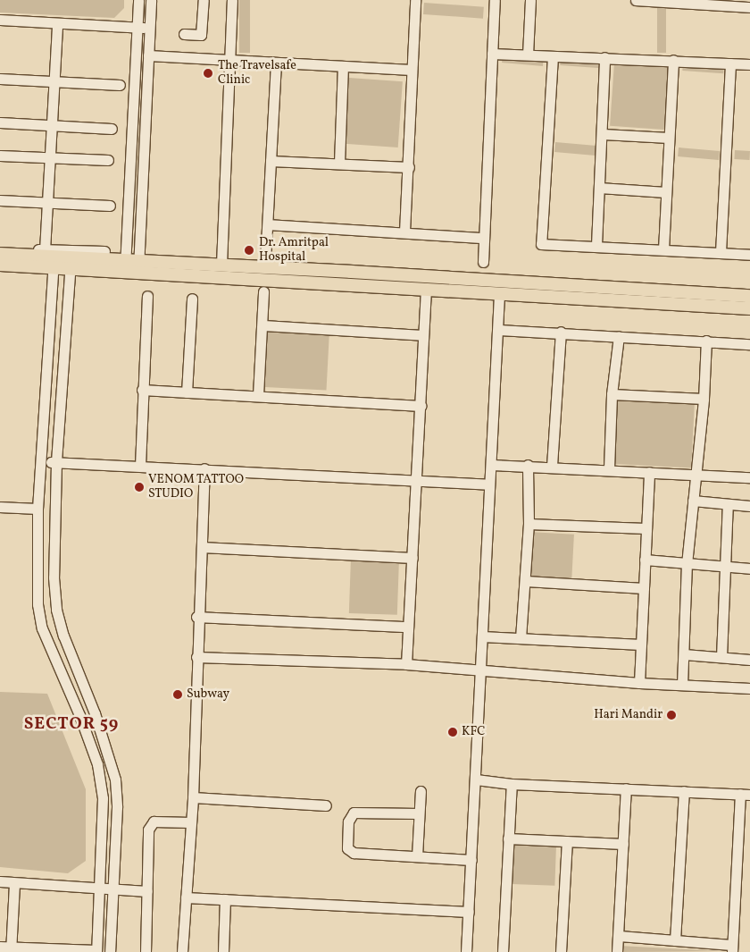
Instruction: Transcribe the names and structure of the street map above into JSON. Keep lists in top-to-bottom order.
{
  "districts": ["SECTOR 59"],
  "places": [
    "The Travelsafe Clinic",
    "Dr. Amritpal Hospital",
    "VENOM TATTOO STUDIO",
    "Subway",
    "Hari Mandir",
    "KFC"
  ]
}
